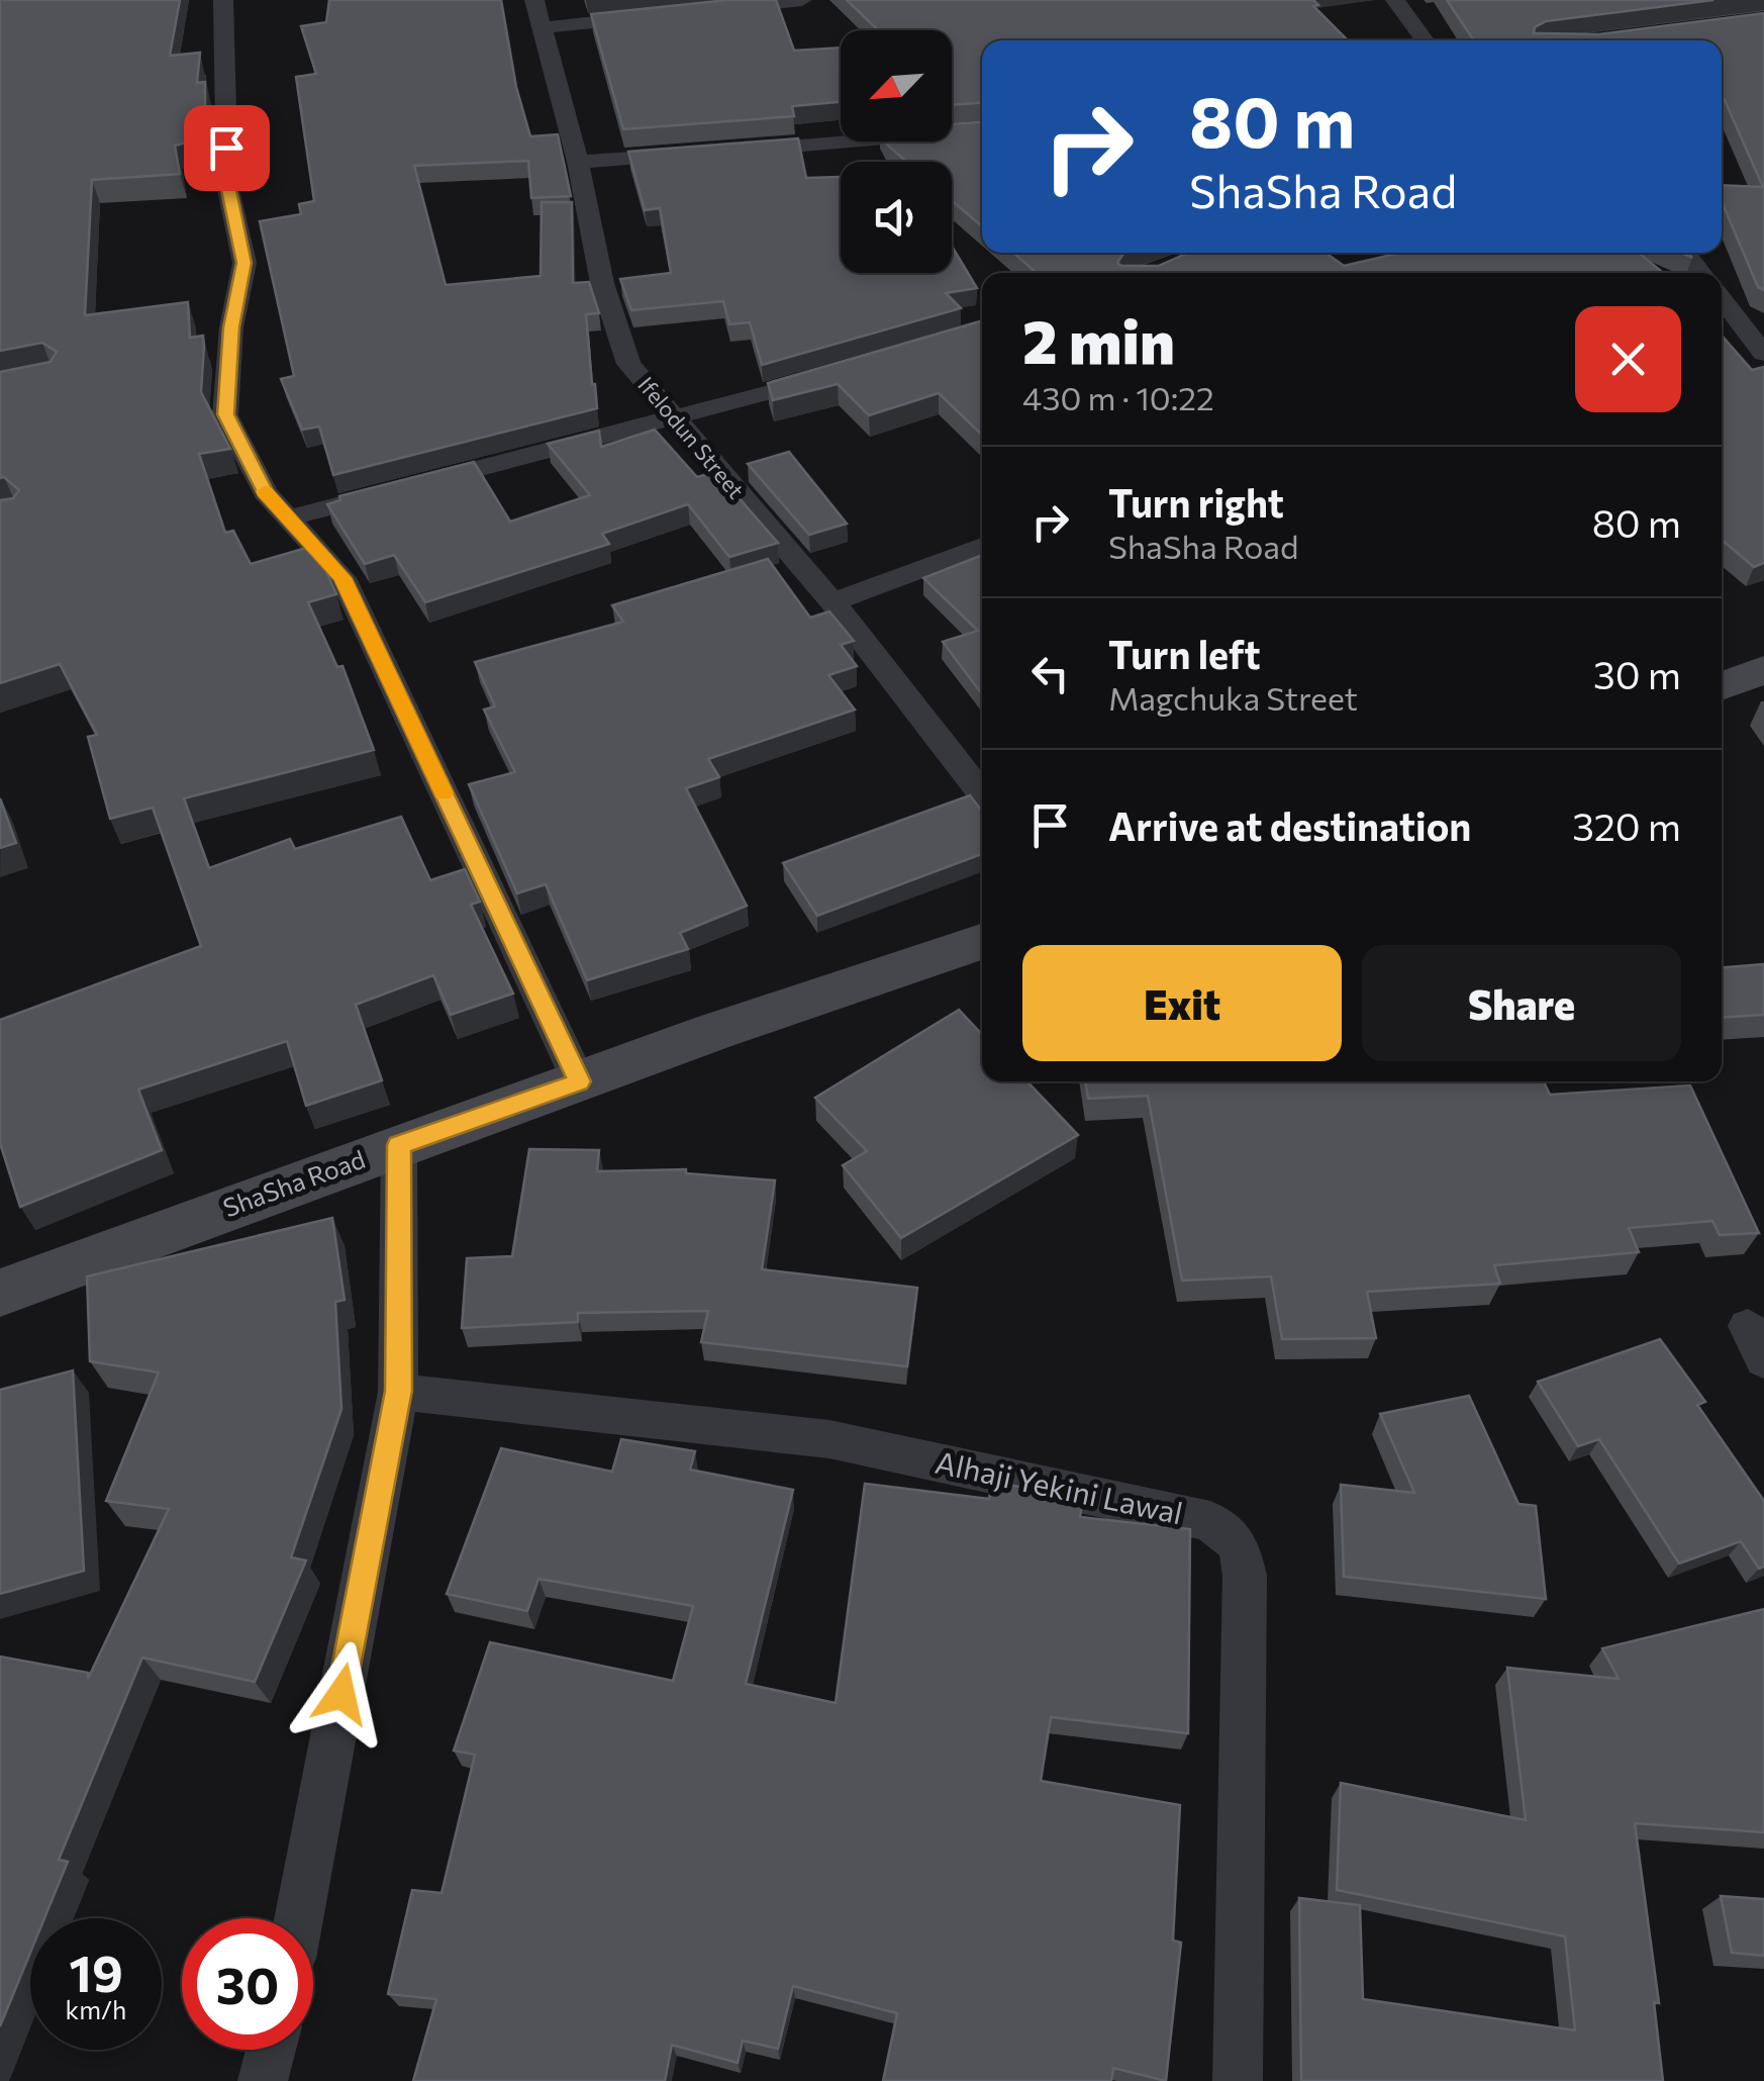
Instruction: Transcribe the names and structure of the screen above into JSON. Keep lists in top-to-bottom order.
{
  "streets": {
    "street": ["Ifelodun Street", "ShaSha Road", "Alhaji Yekini Lawal"]
  },
  "north": "bottom left",
  "page": {
    "turn": ["80 m", "ShaSha Road"],
    "heading": ["2 min", "430 m · 10:22"],
    "list": [
      {
        "name": "Turn right",
        "note": "ShaSha Road",
        "value": "80 m"
      },
      {
        "name": "Turn left",
        "note": "Magchuka Street",
        "value": "30 m"
      },
      {
        "name": "Arrive at destination",
        "value": "320 m"
      }
    ],
    "buttons": ["Exit", "Share"],
    "speed": "19 km/h",
    "limit": "30"
  }
}
